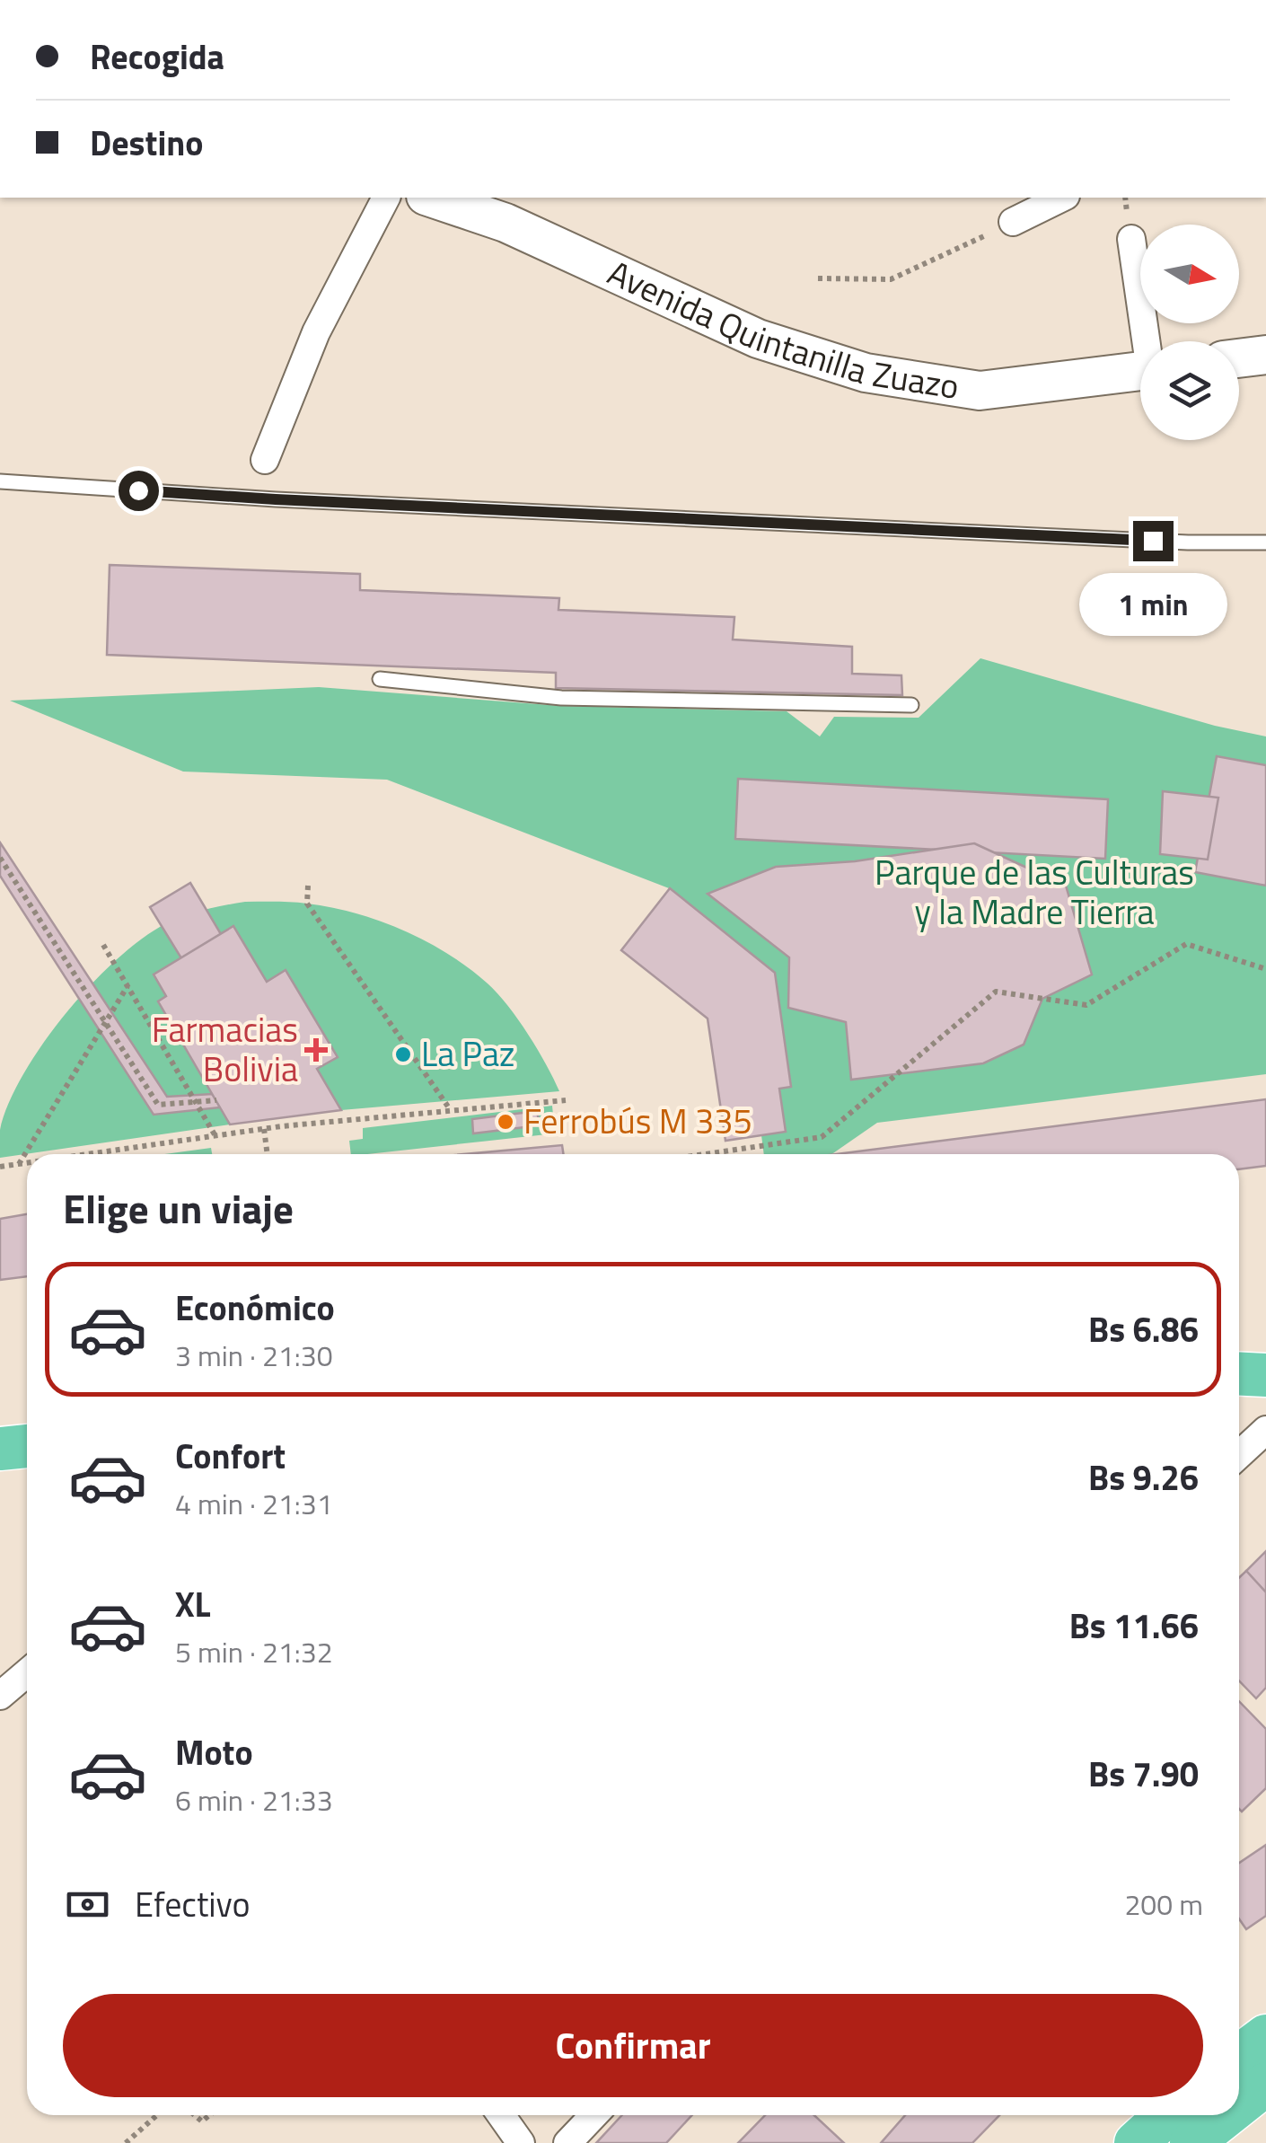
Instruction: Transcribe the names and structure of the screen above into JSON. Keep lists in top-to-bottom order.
{
  "streets": {
    "main road": ["Avenida Quintanilla Zuazo"]
  },
  "parks": ["Parque de las Culturas y la Madre Tierra"],
  "places": {
    "health": ["Farmacias Bolivia"],
    "other": ["La Paz", "Ferrobús M 335"]
  },
  "north": "right",
  "page": {
    "banner": ["Recogida", "Destino"],
    "bubble": "1 min",
    "heading": "Elige un viaje",
    "list": [
      {
        "name": "Económico",
        "note": "3 min · 21:30",
        "value": "Bs 6.86"
      },
      {
        "name": "Confort",
        "note": "4 min · 21:31",
        "value": "Bs 9.26"
      },
      {
        "name": "XL",
        "note": "5 min · 21:32",
        "value": "Bs 11.66"
      },
      {
        "name": "Moto",
        "note": "6 min · 21:33",
        "value": "Bs 7.90"
      }
    ],
    "pay": ["Efectivo", "200 m"],
    "buttons": "Confirmar"
  }
}
